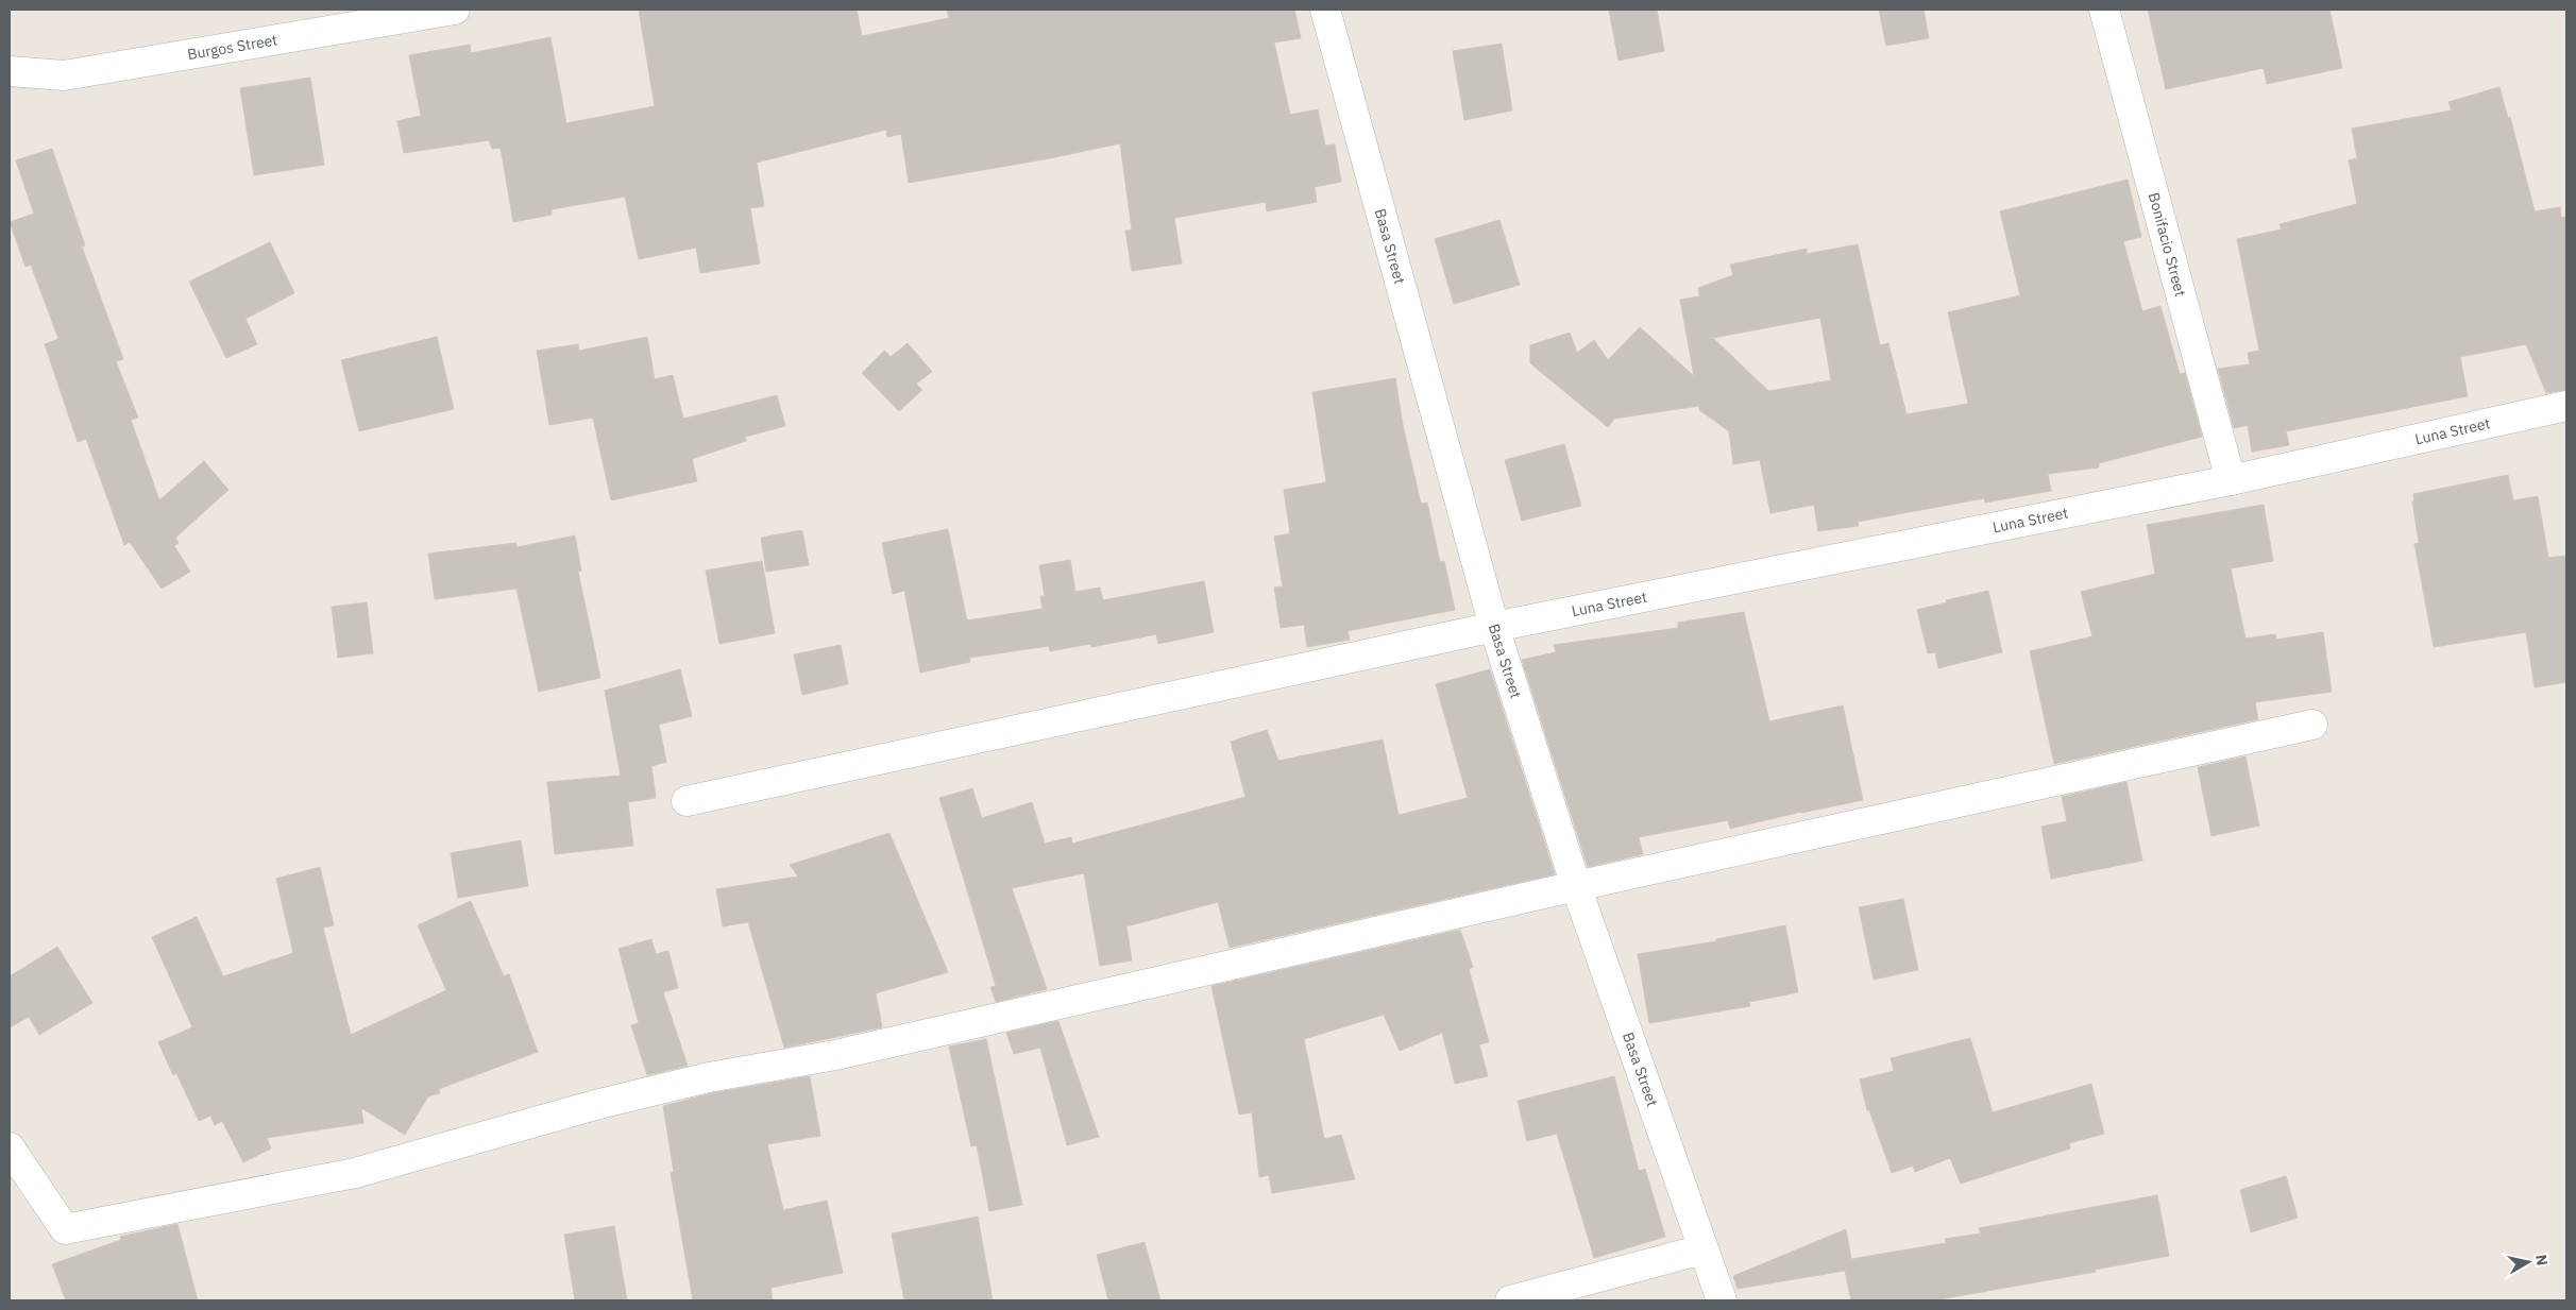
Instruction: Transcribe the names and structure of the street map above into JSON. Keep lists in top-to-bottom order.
{
  "streets": {
    "street": [
      "Burgos Street",
      "Bonifacio Street",
      "Basa Street",
      "Luna Street"
    ]
  },
  "crossings": [
    ["Bonifacio Street", "Luna Street"],
    ["Basa Street", "Luna Street"]
  ],
  "north": "right"
}
